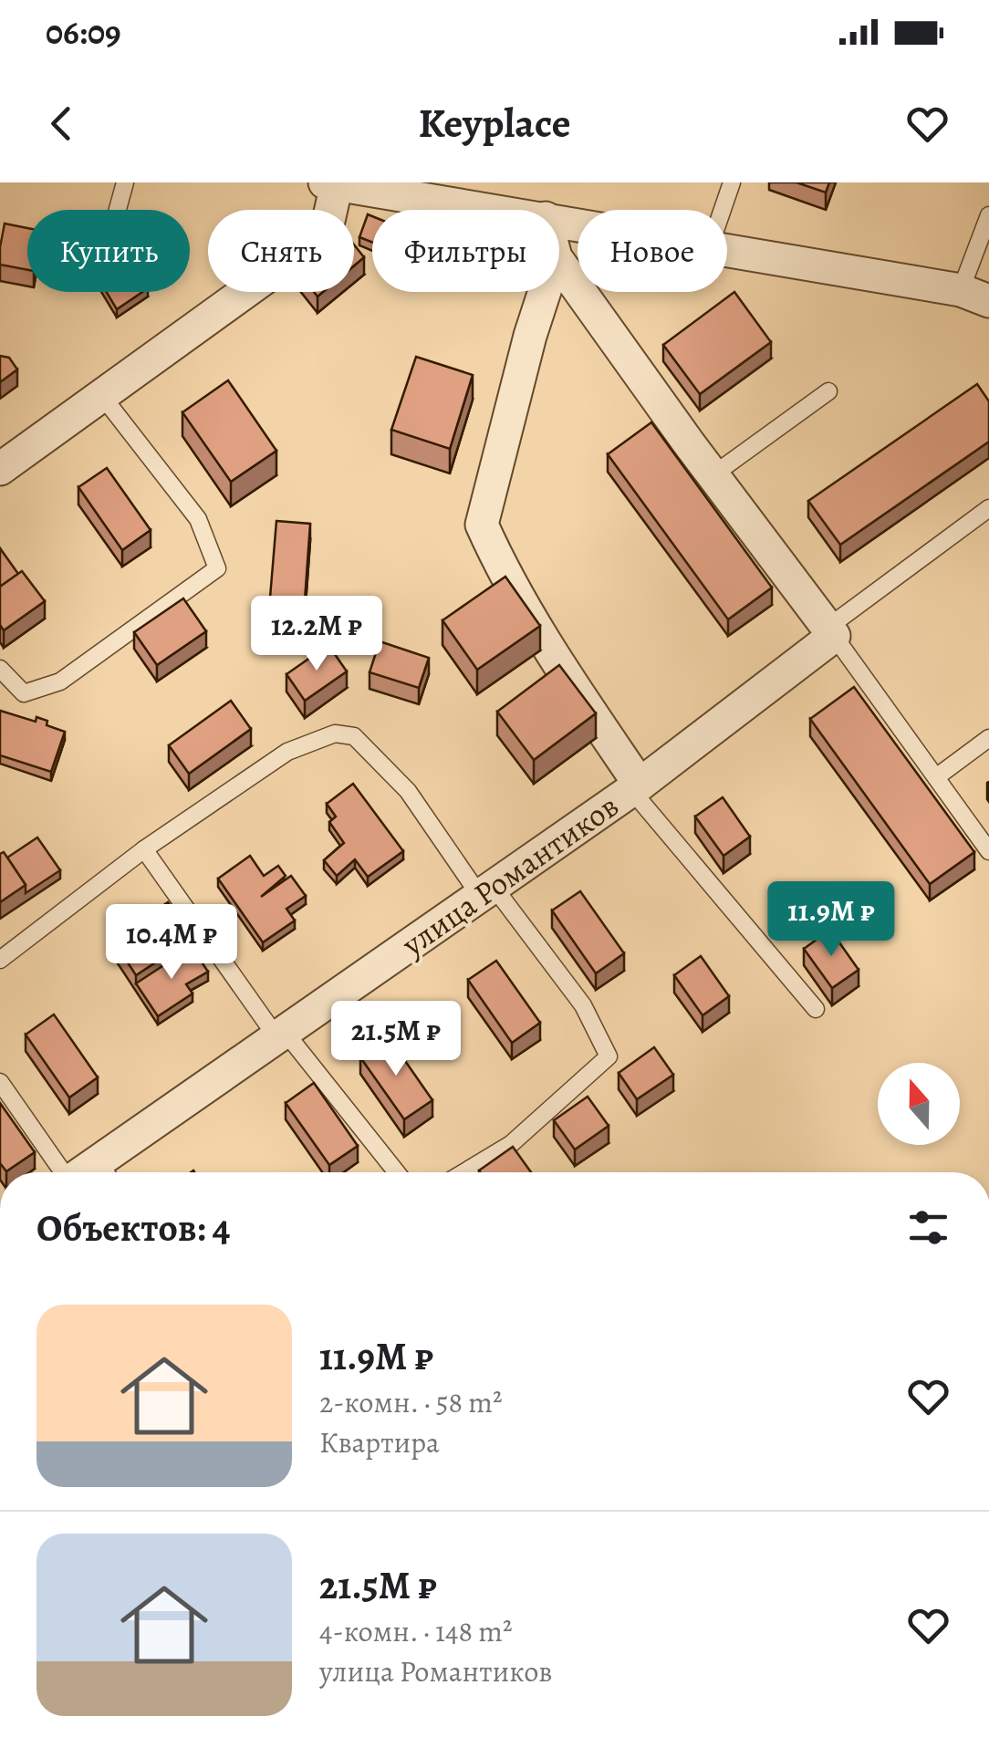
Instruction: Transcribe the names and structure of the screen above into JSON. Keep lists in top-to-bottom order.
{
  "streets": {
    "street": ["улица Романтиков"]
  },
  "north": "top",
  "page": {
    "status": "06:09",
    "header": "Keyplace",
    "chip": [
      "Купить",
      "Снять",
      "Фильтры",
      "Новое"
    ],
    "price": [
      "12.2M ₽",
      "11.9M ₽",
      "10.4M ₽",
      "21.5M ₽"
    ],
    "heading": "Объектов: 4",
    "list": [
      {
        "name": "11.9M ₽",
        "note": "2-комн. · 58 m² · Квартира"
      },
      {
        "name": "21.5M ₽",
        "note": "4-комн. · 148 m² · улица Романтиков"
      }
    ]
  }
}
